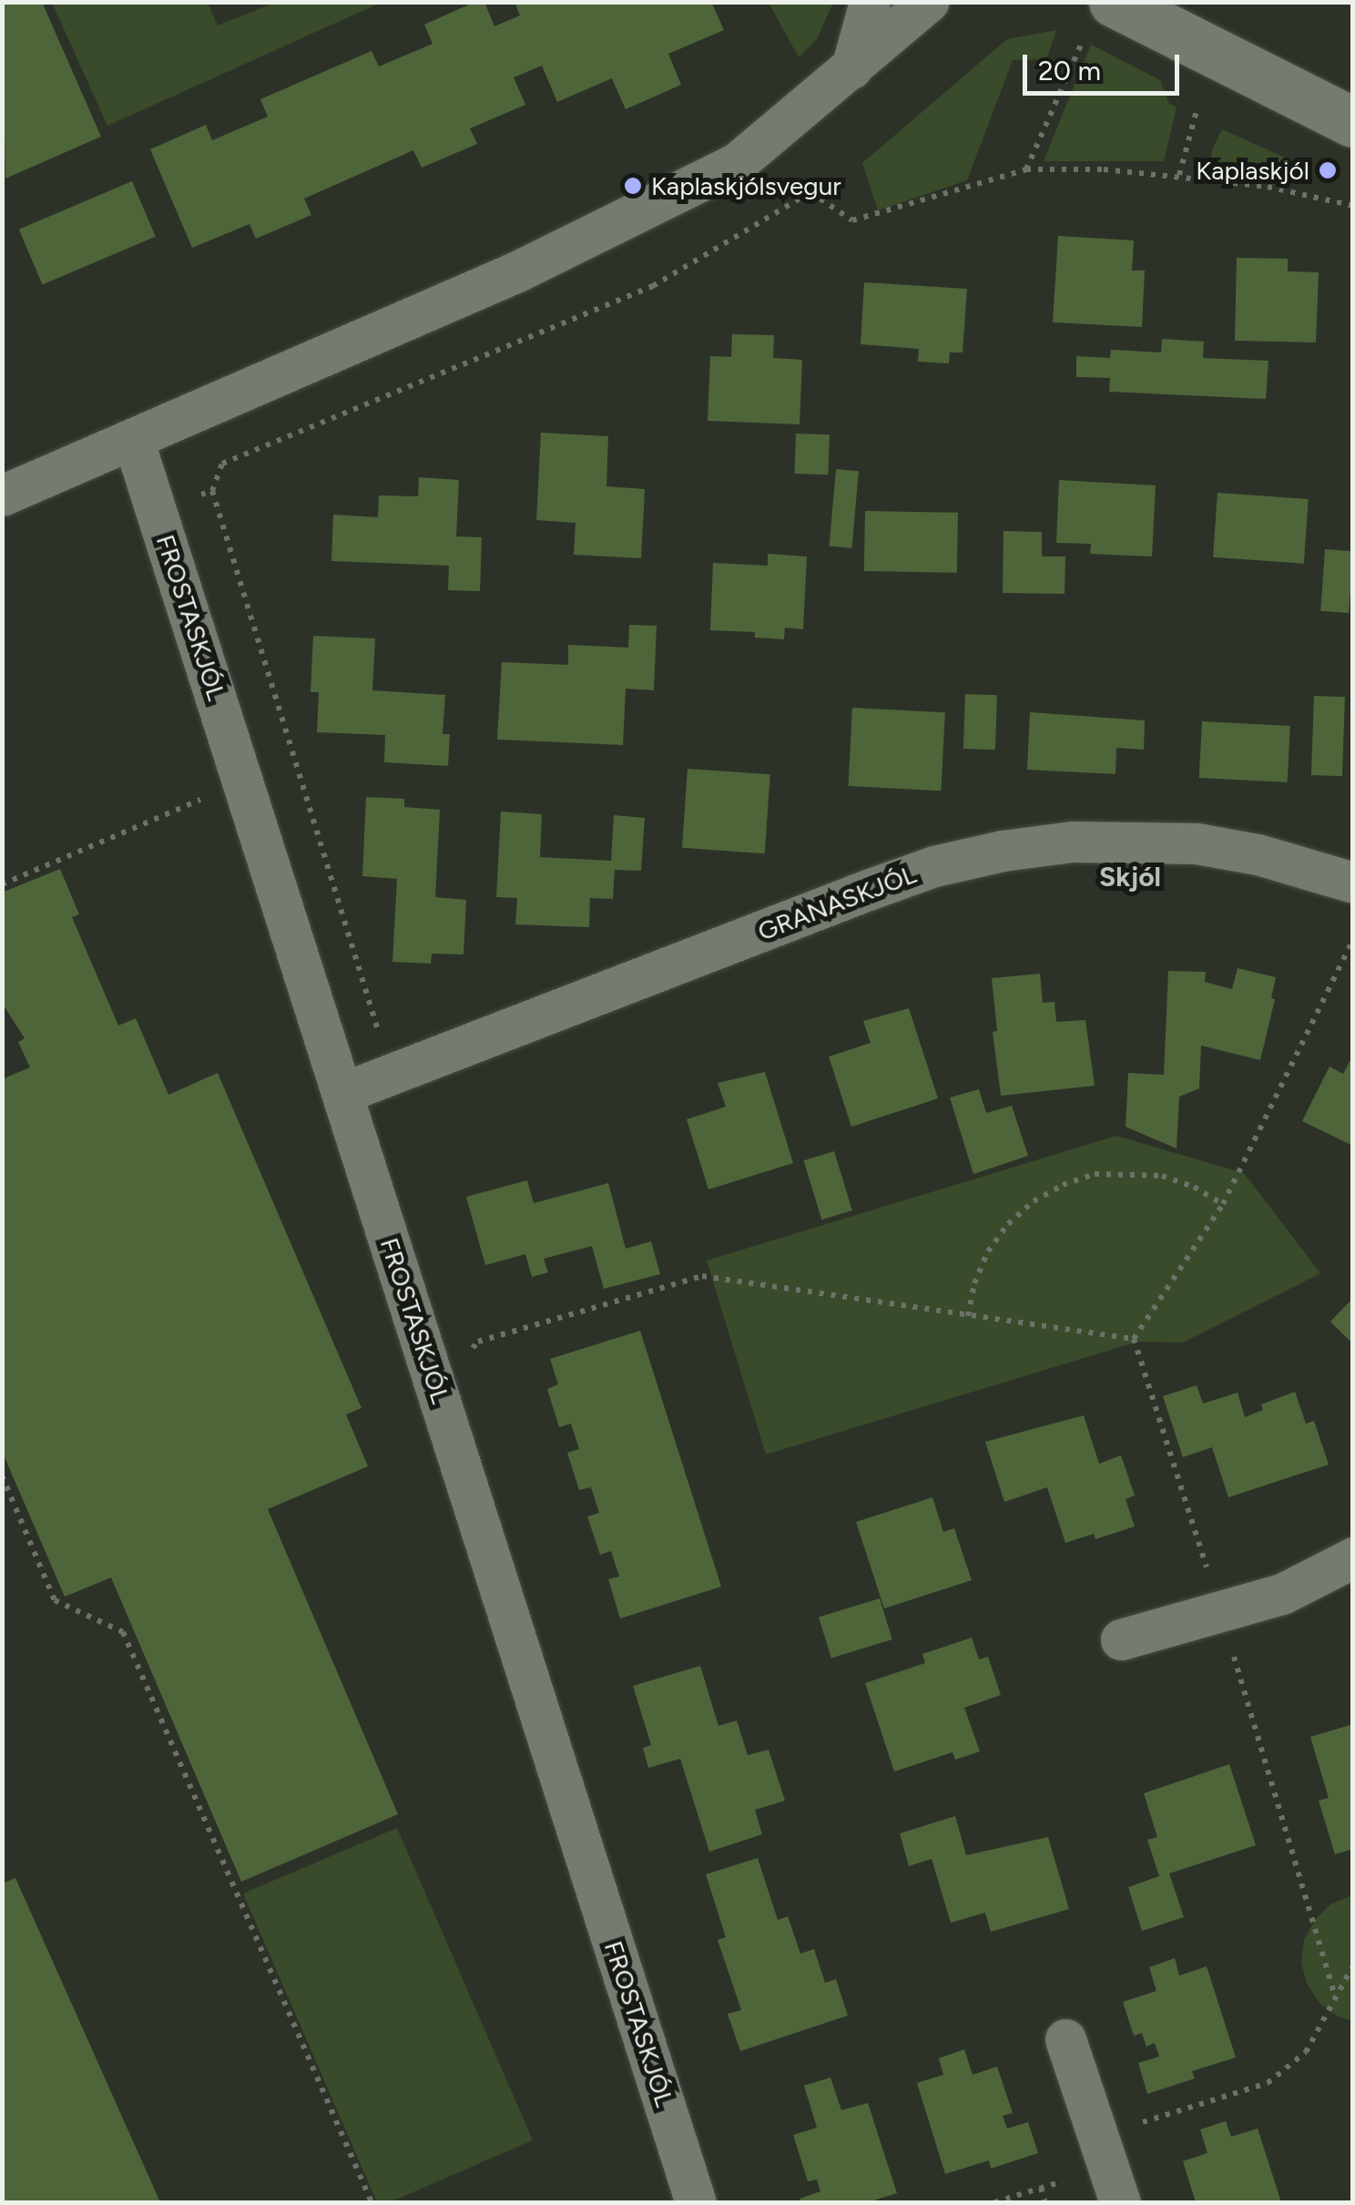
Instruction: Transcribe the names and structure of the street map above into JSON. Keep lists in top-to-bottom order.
{
  "streets": {
    "street": ["FROSTASKJÓL", "GRANASKJÓL"]
  },
  "crossings": [
    ["FROSTASKJÓL", "GRANASKJÓL"]
  ],
  "districts": ["Skjól"],
  "places": ["Kaplaskjól", "Kaplaskjólsvegur"],
  "scale_bar": "20 m"
}
